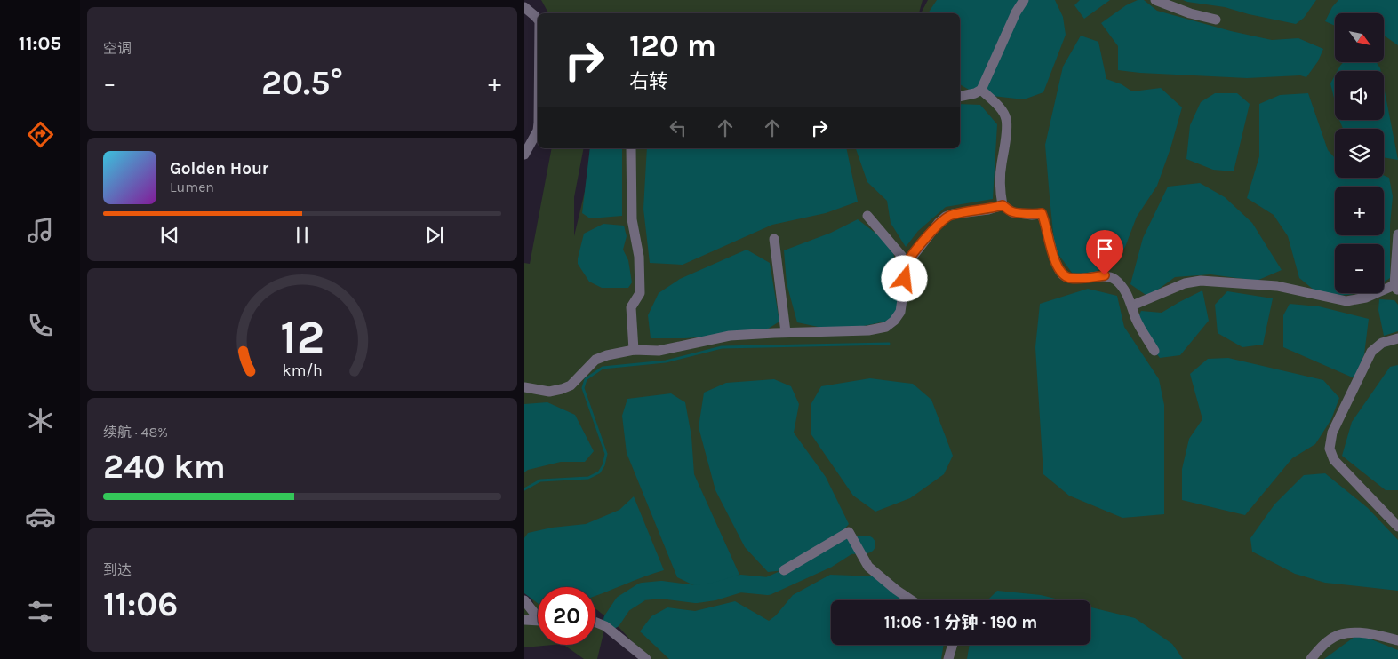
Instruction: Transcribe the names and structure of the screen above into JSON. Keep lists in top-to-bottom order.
{
  "north": "bottom right",
  "page": {
    "tabs": "11:05",
    "tile": [
      "空调",
      ["续航 · 48%", "240 km"],
      ["到达", "11:06"]
    ],
    "map_buttons": ["+", "−"],
    "turn": ["120 m", "右转"],
    "heat": ["−", "20.5°", "+"],
    "song": ["Golden Hour", "Lumen"],
    "limit": "20",
    "trip": "11:06 · 1 分钟 · 190 m",
    "gauge": ["12", "km/h"]
  }
}
